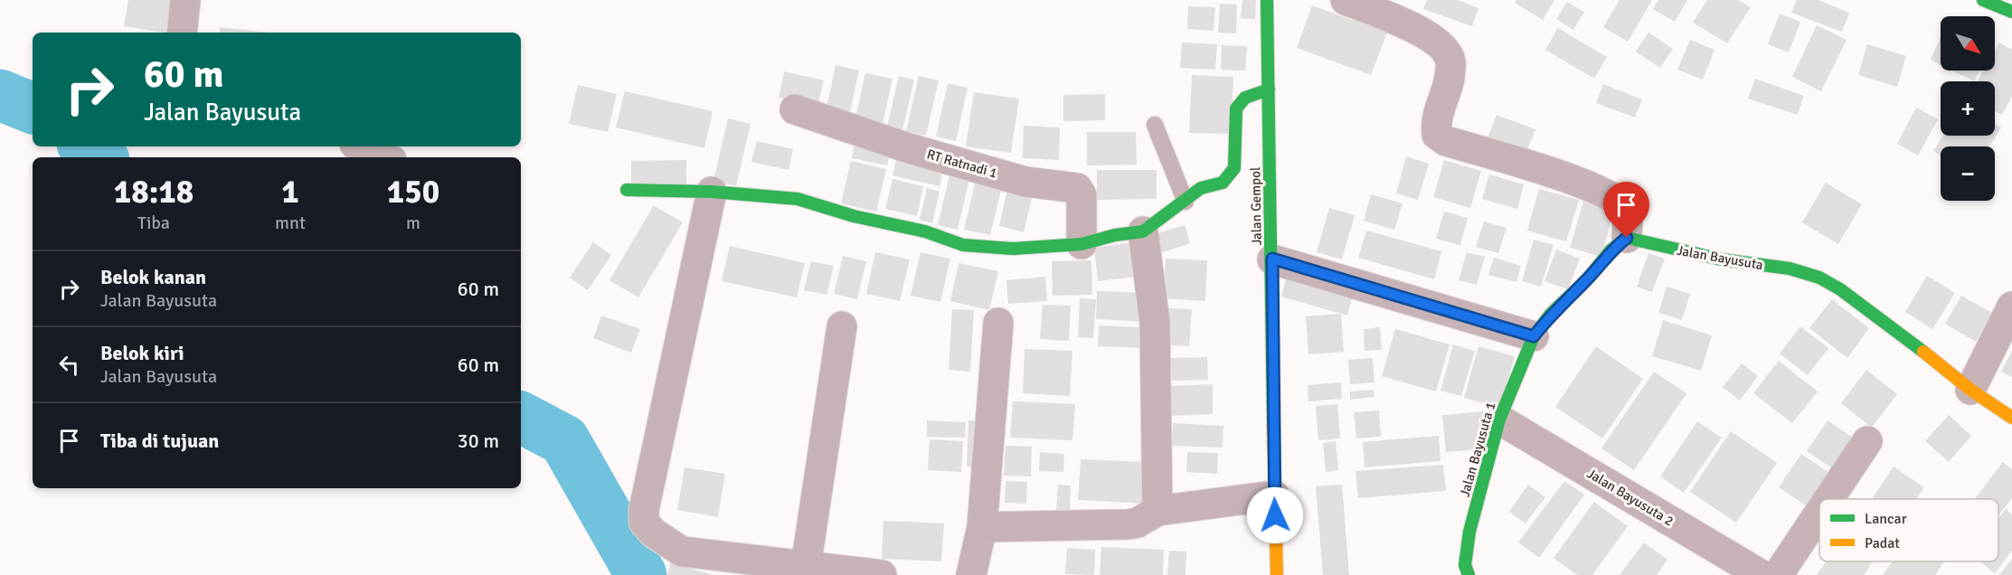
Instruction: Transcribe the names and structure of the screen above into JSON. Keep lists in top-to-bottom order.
{
  "streets": {
    "main road": ["Jalan Gempol", "Jalan Bayusuta", "Jalan Bayusuta 1"],
    "street": ["RT Ratnadi 1", "Jalan Bayusuta 2"]
  },
  "crossings": [
    ["Jalan Bayusuta 1", "Jalan Bayusuta 2"]
  ],
  "legend": ["Lancar", "Padat"],
  "north": "bottom right",
  "page": {
    "map_buttons": ["+", "−"],
    "turn": ["60 m", "Jalan Bayusuta"],
    "eta": [
      "18:18",
      "Tiba",
      "1",
      "mnt",
      "150",
      "m"
    ],
    "list": [
      {
        "name": "Belok kanan",
        "note": "Jalan Bayusuta",
        "value": "60 m"
      },
      {
        "name": "Belok kiri",
        "note": "Jalan Bayusuta",
        "value": "60 m"
      },
      {
        "name": "Tiba di tujuan",
        "value": "30 m"
      }
    ]
  }
}
